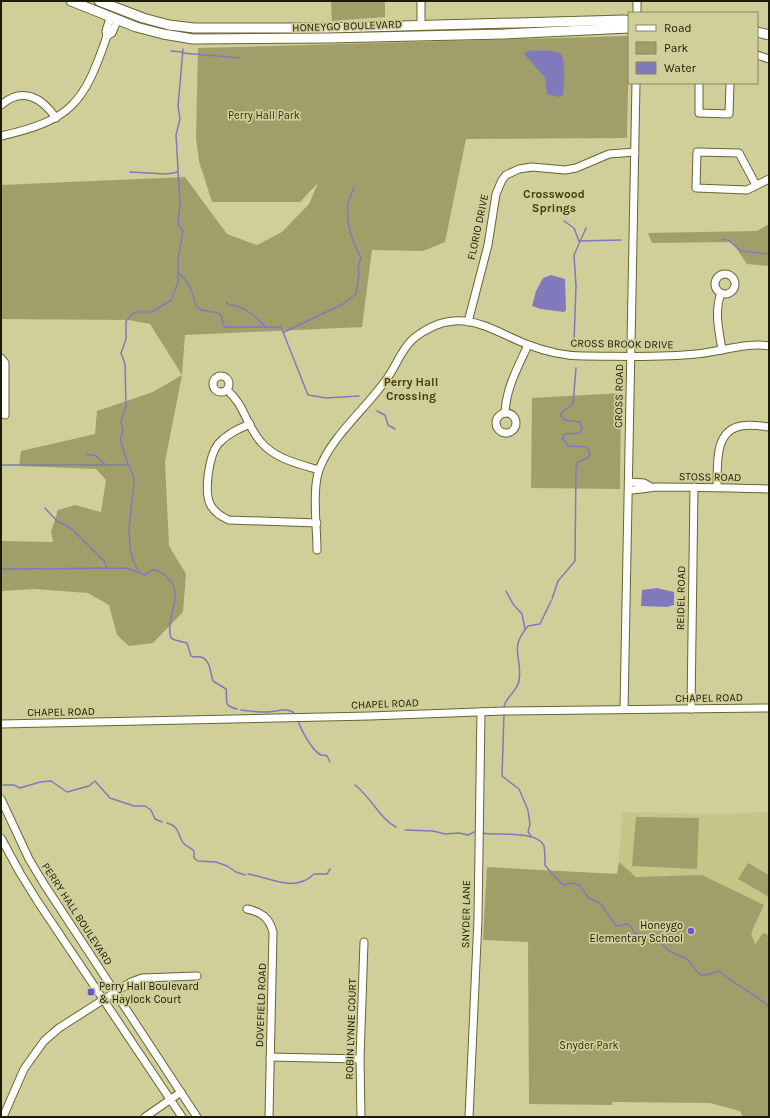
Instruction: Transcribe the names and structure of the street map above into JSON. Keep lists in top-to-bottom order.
{
  "streets": {
    "main road": ["HONEYGO BOULEVARD"],
    "street": [
      "FLORIO DRIVE",
      "CROSS BROOK DRIVE",
      "CROSS ROAD",
      "STOSS ROAD",
      "REIDEL ROAD",
      "CHAPEL ROAD",
      "PERRY HALL BOULEVARD",
      "SNYDER LANE",
      "DOVEFIELD ROAD",
      "ROBIN LYNNE COURT"
    ]
  },
  "crossings": [
    ["FLORIO DRIVE", "CROSS BROOK DRIVE"],
    ["FLORIO DRIVE", "CROSS ROAD"],
    ["CROSS BROOK DRIVE", "CROSS ROAD"],
    ["CROSS ROAD", "STOSS ROAD"],
    ["CROSS ROAD", "CHAPEL ROAD"],
    ["STOSS ROAD", "REIDEL ROAD"],
    ["REIDEL ROAD", "CHAPEL ROAD"],
    ["CHAPEL ROAD", "SNYDER LANE"]
  ],
  "districts": ["Crosswood Springs", "Perry Hall Crossing"],
  "parks": ["Perry Hall Park", "Snyder Park"],
  "places": {
    "other": ["Honeygo Elementary School"],
    "transit": ["Perry Hall Boulevard & Haylock Court"]
  },
  "legend": ["Road", "Park", "Water"]
}
